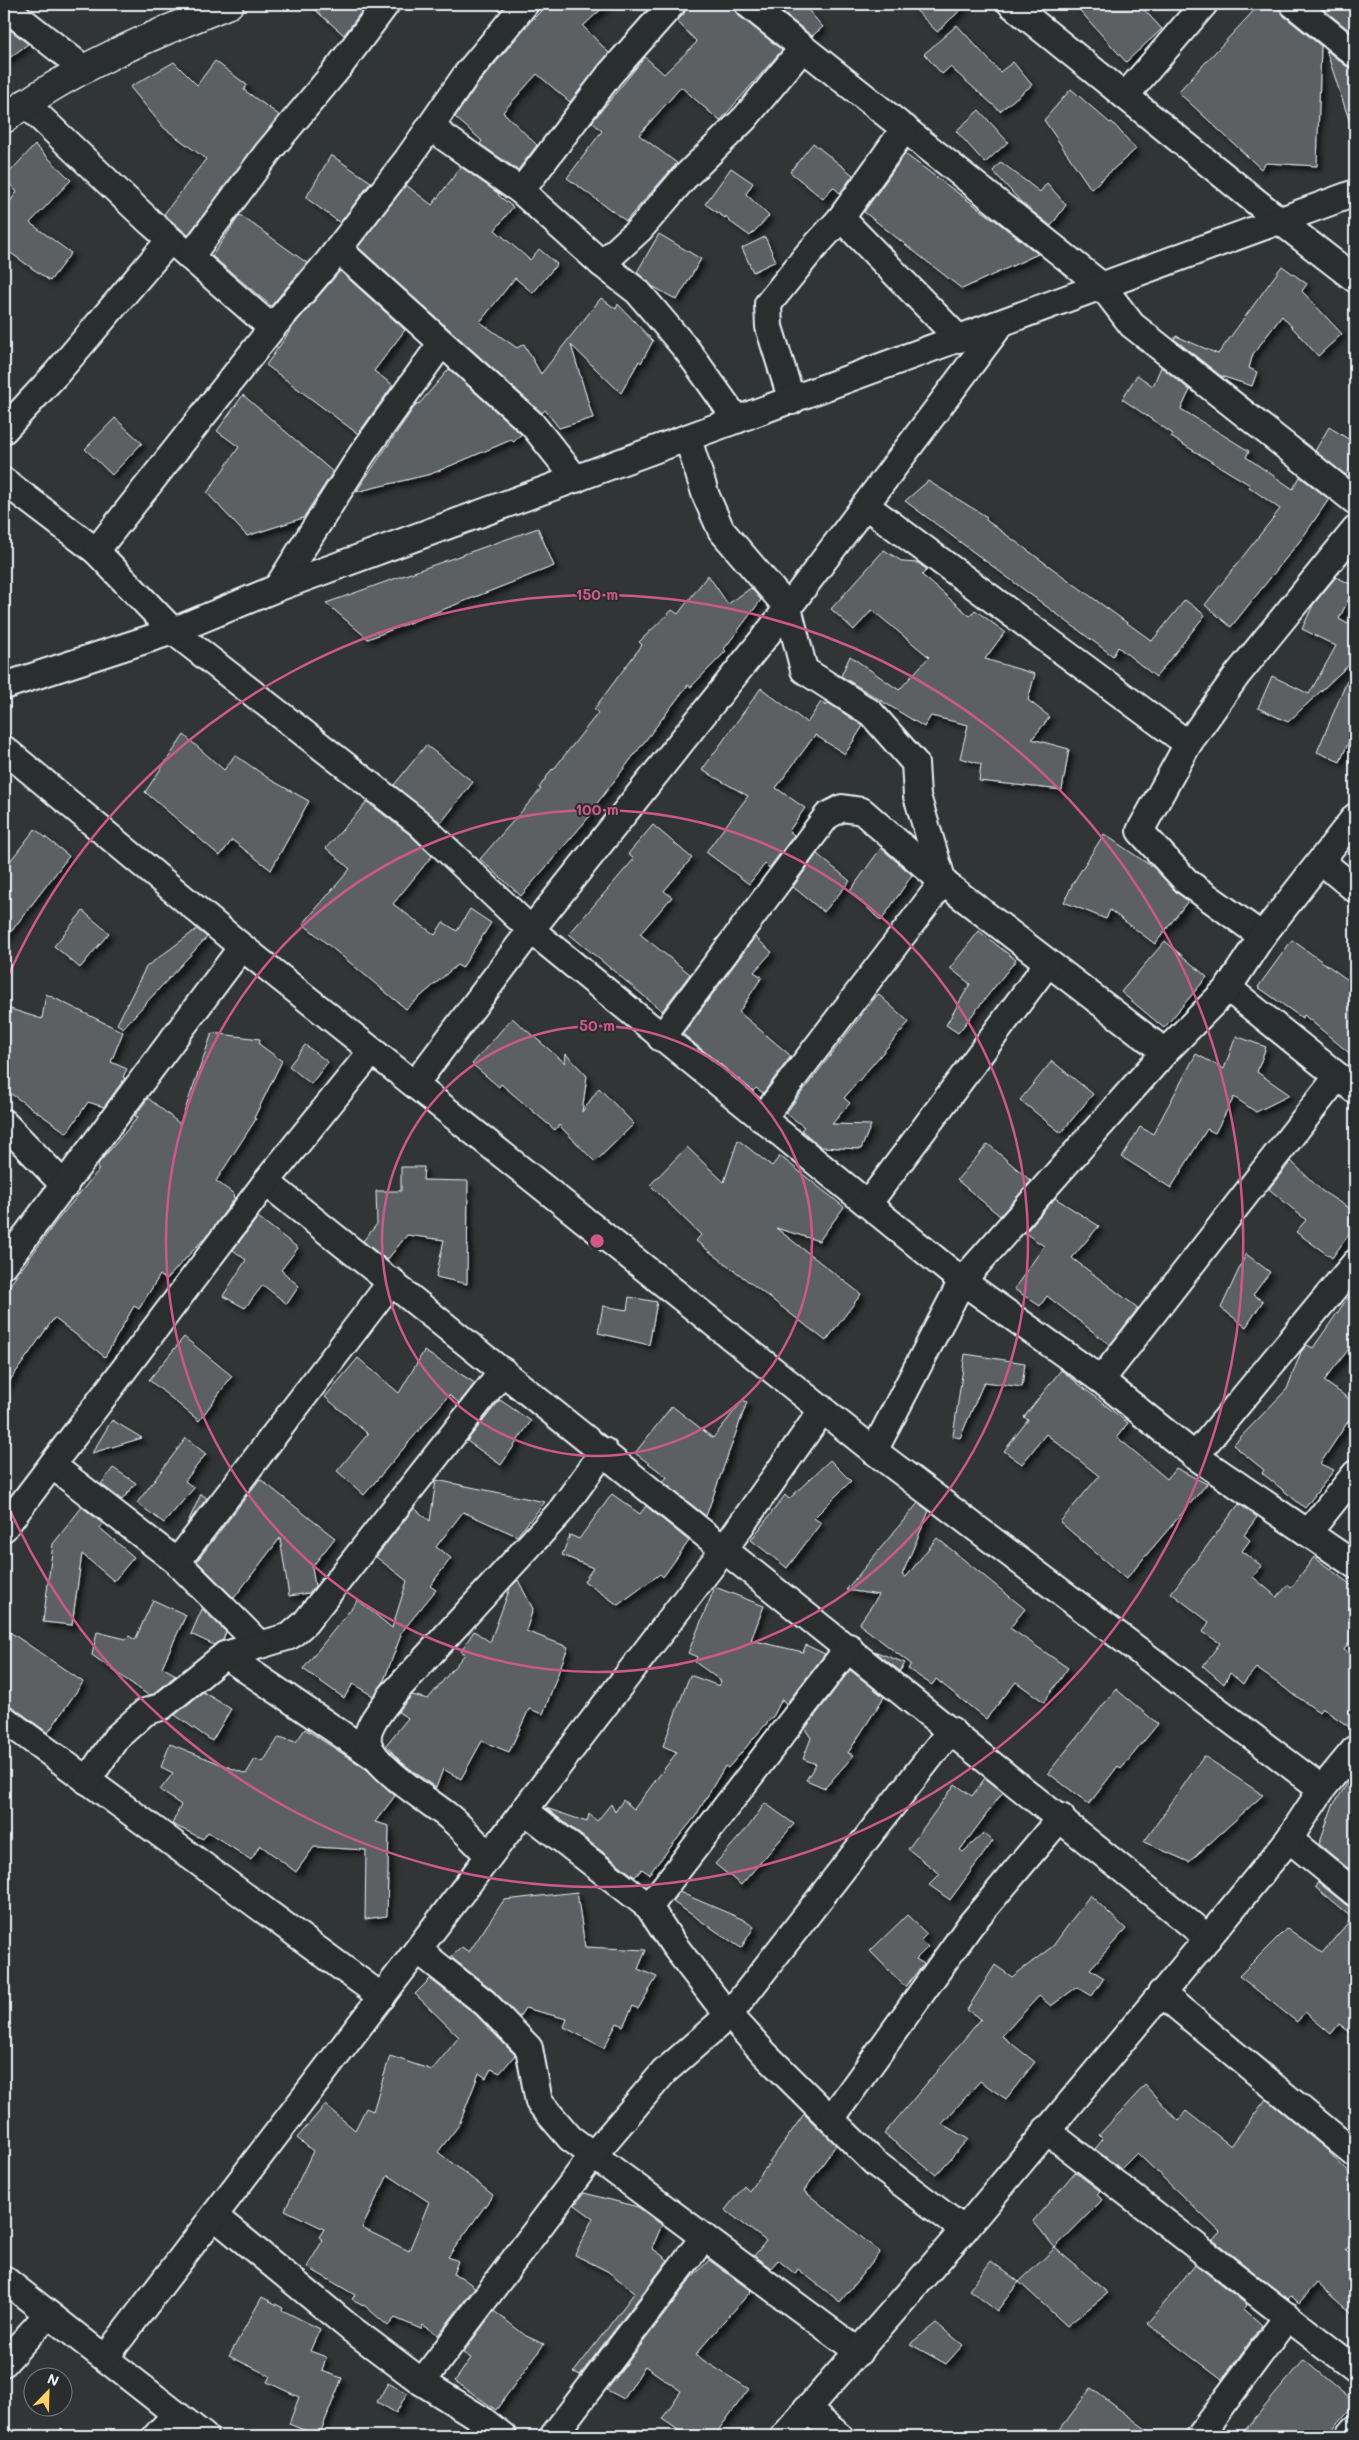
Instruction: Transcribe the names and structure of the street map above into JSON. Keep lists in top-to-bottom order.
{
  "north": "top right",
  "rings": ["150 m", "100 m", "50 m"]
}
